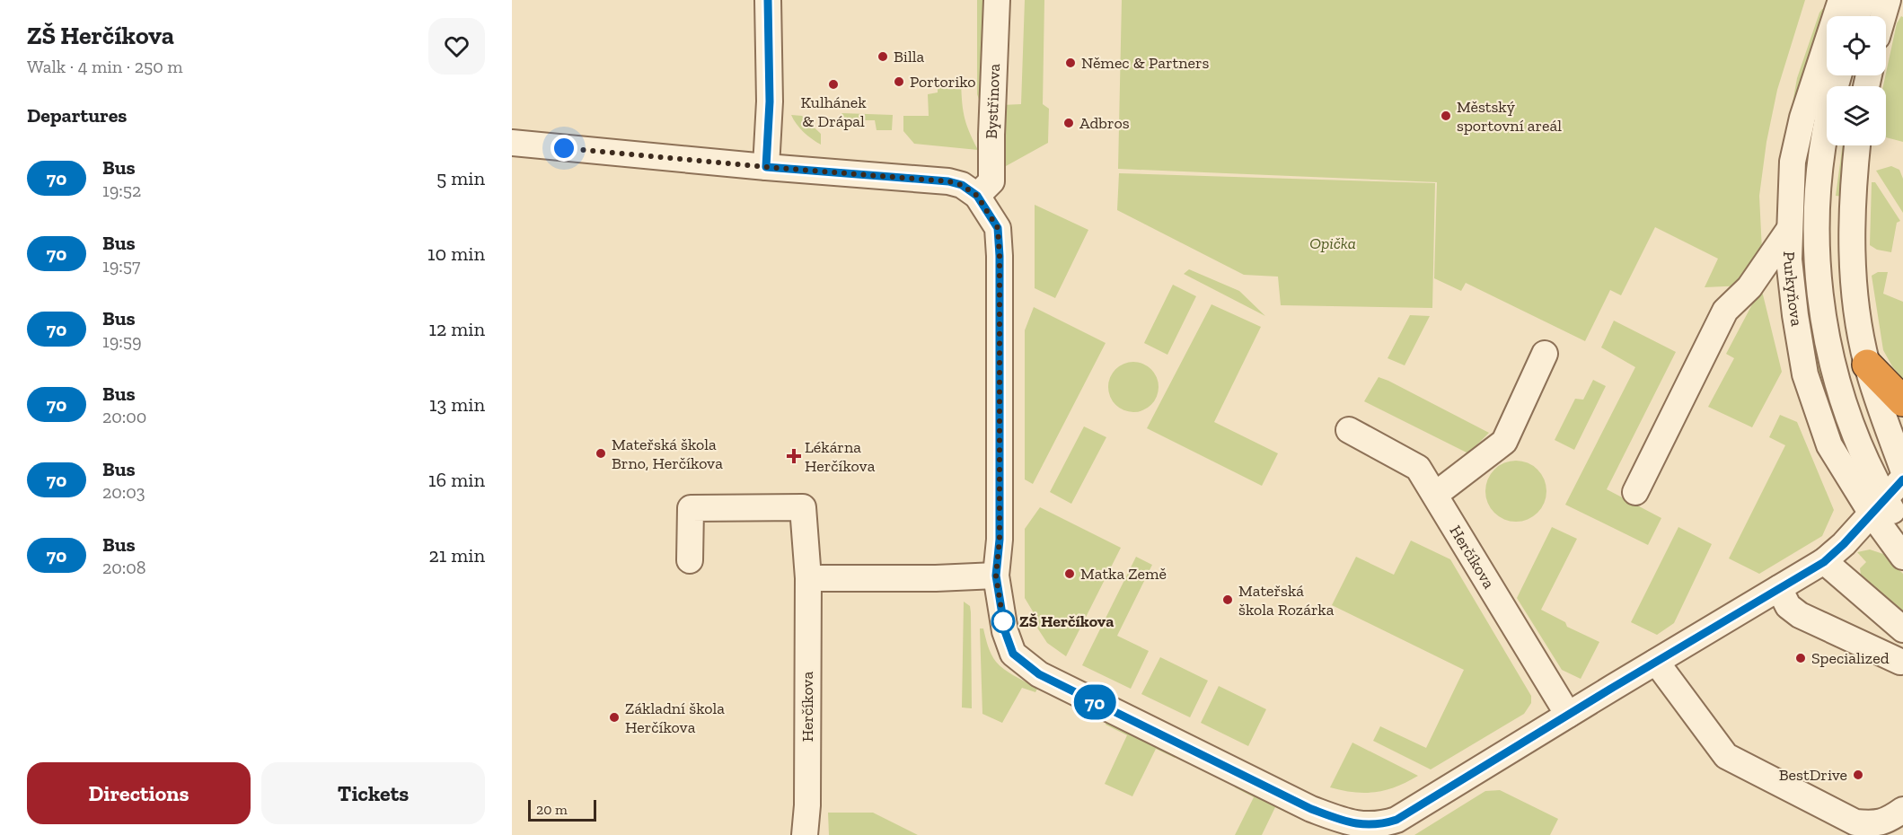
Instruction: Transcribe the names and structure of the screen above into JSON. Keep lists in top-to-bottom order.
{
  "streets": {
    "street": ["Bystřinova", "Purkyňova", "Herčíkova"]
  },
  "parks": ["Opička"],
  "places": {
    "other": [
      "Billa",
      "Němec & Partners",
      "Portoriko",
      "Kulhánek & Drápal",
      "Městský sportovní areál",
      "Adbros",
      "Mateřská škola Brno, Herčíkova",
      "Matka Země",
      "Mateřská škola Rozárka",
      "ZŠ Herčíkova",
      "Specialized",
      "Základní škola Herčíkova",
      "BestDrive"
    ],
    "health": ["Lékárna Herčíkova"]
  },
  "lines": ["bus line 70"],
  "scale_bar": "20 m",
  "page": {
    "heading": [
      ["ZŠ Herčíkova", "Walk · 4 min · 250 m"],
      "Departures"
    ],
    "on_map": "70",
    "list": [
      {
        "mark": "70",
        "name": "Bus",
        "note": "19:52",
        "value": "5 min"
      },
      {
        "mark": "70",
        "name": "Bus",
        "note": "19:57",
        "value": "10 min"
      },
      {
        "mark": "70",
        "name": "Bus",
        "note": "19:59",
        "value": "12 min"
      },
      {
        "mark": "70",
        "name": "Bus",
        "note": "20:00",
        "value": "13 min"
      },
      {
        "mark": "70",
        "name": "Bus",
        "note": "20:03",
        "value": "16 min"
      },
      {
        "mark": "70",
        "name": "Bus",
        "note": "20:08",
        "value": "21 min"
      }
    ],
    "buttons": ["Directions", "Tickets"],
    "scale": "20 m"
  }
}
